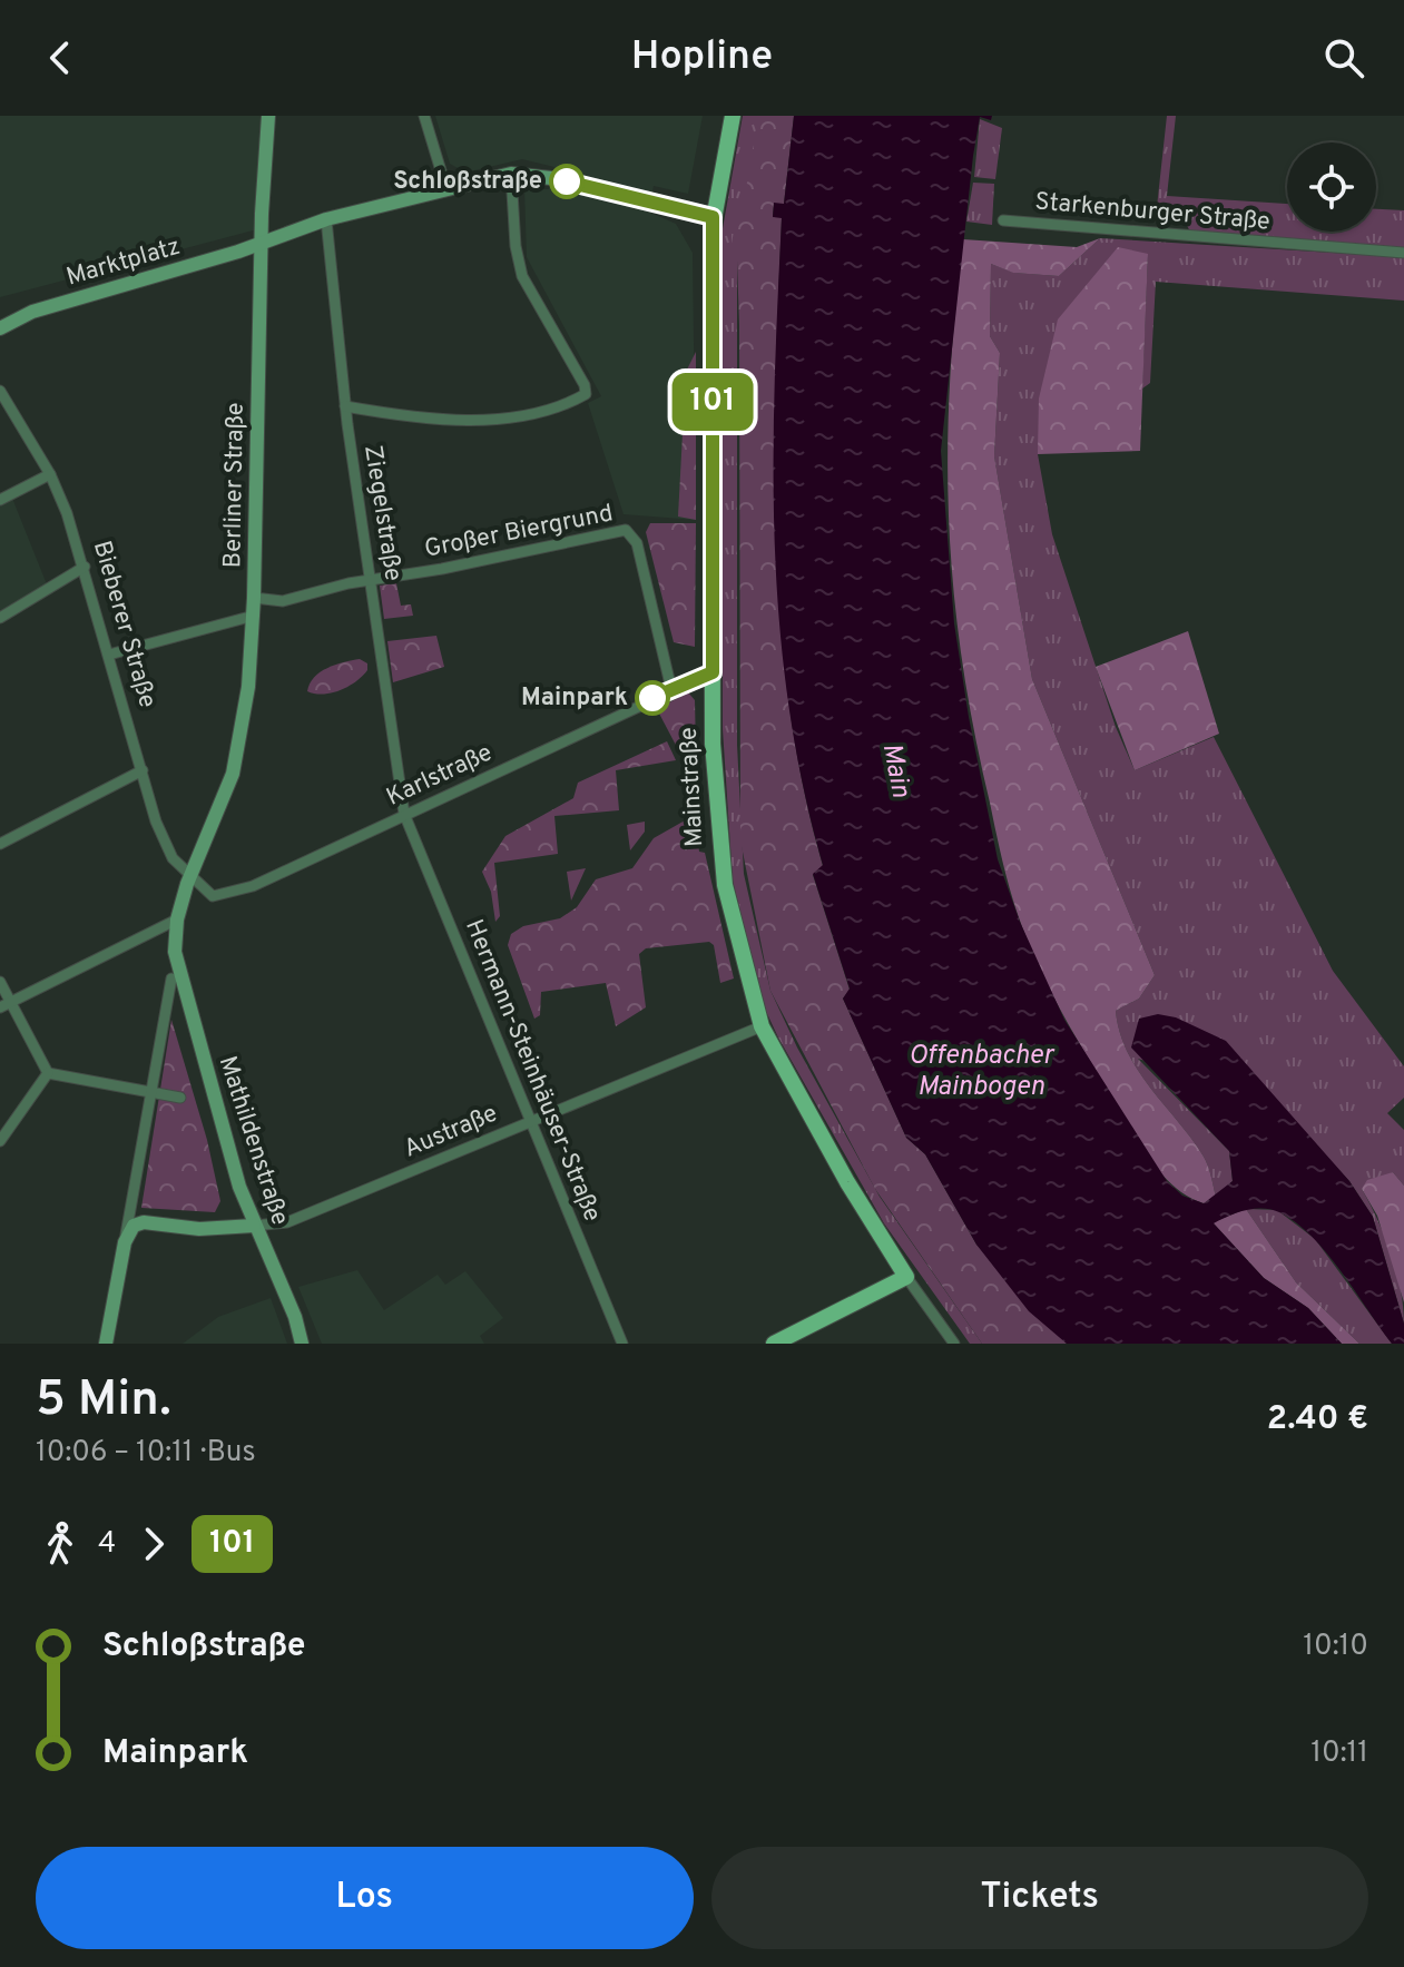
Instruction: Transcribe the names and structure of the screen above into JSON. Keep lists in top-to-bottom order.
{
  "streets": {
    "main road": [
      "Marktplatz",
      "Berliner Straße",
      "Mainstraße",
      "Mathildenstraße"
    ],
    "street": [
      "Starkenburger Straße",
      "Ziegelstraße",
      "Großer Biergrund",
      "Bieberer Straße",
      "Karlstraße",
      "Hermann-Steinhäuser-Straße",
      "Austraße"
    ]
  },
  "crossings": [
    ["Marktplatz", "Berliner Straße"],
    ["Berliner Straße", "Großer Biergrund"],
    ["Berliner Straße", "Bieberer Straße"],
    ["Berliner Straße", "Karlstraße"],
    ["Ziegelstraße", "Großer Biergrund"],
    ["Ziegelstraße", "Karlstraße"],
    ["Ziegelstraße", "Hermann-Steinhäuser-Straße"],
    ["Großer Biergrund", "Karlstraße"],
    ["Bieberer Straße", "Karlstraße"],
    ["Karlstraße", "Mainstraße"],
    ["Karlstraße", "Hermann-Steinhäuser-Straße"],
    ["Mainstraße", "Austraße"],
    ["Hermann-Steinhäuser-Straße", "Austraße"],
    ["Austraße", "Mathildenstraße"]
  ],
  "water": ["Main", "Offenbacher Mainbogen"],
  "places": ["Schloßstraße", "Mainpark"],
  "lines": ["bus line 101"],
  "page": {
    "header": "Hopline",
    "on_map": "101",
    "heading": ["5 Min.", "10:06 – 10:11 · Bus", "2.40 €"],
    "legs": ["4", "101"],
    "list": [
      {
        "name": "Schloßstraße",
        "value": "10:10"
      },
      {
        "name": "Mainpark",
        "value": "10:11"
      }
    ],
    "buttons": ["Los", "Tickets"]
  }
}
